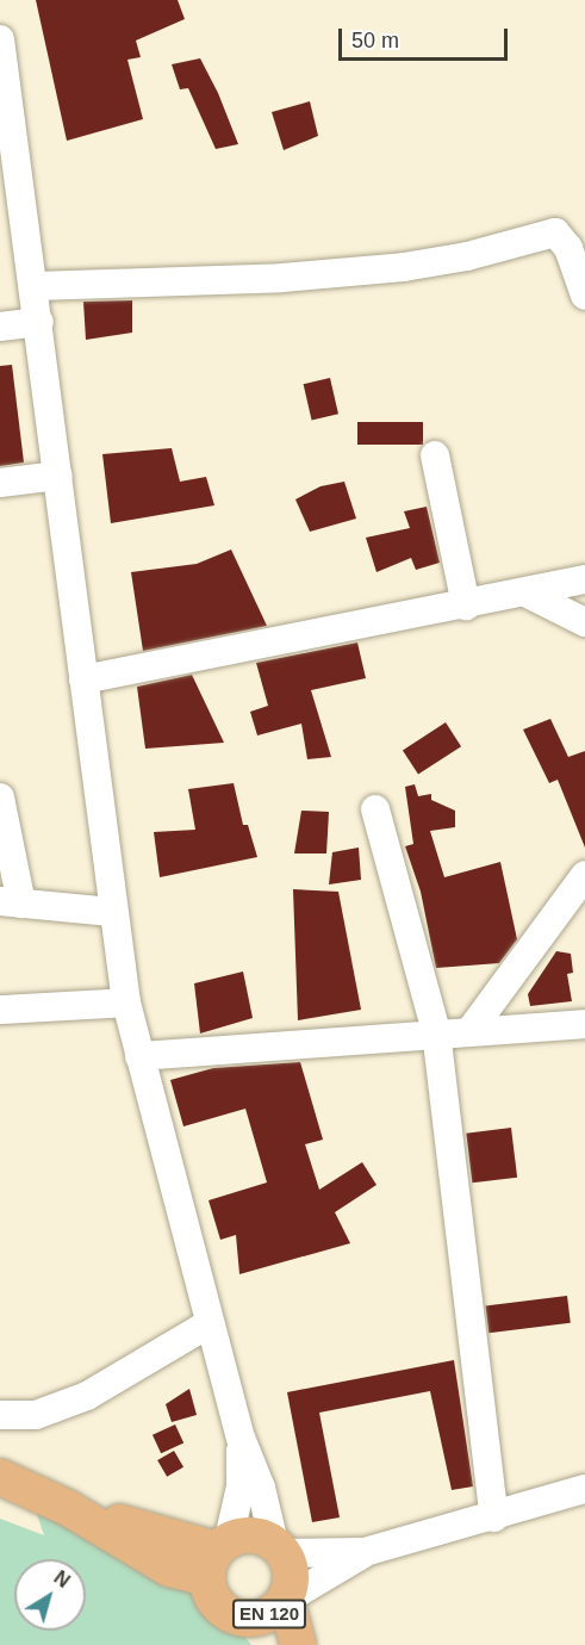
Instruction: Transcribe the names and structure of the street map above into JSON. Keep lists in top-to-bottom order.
{
  "streets": {
    "main road": ["EN 120"]
  },
  "scale_bar": "50 m",
  "north": "top right"
}
